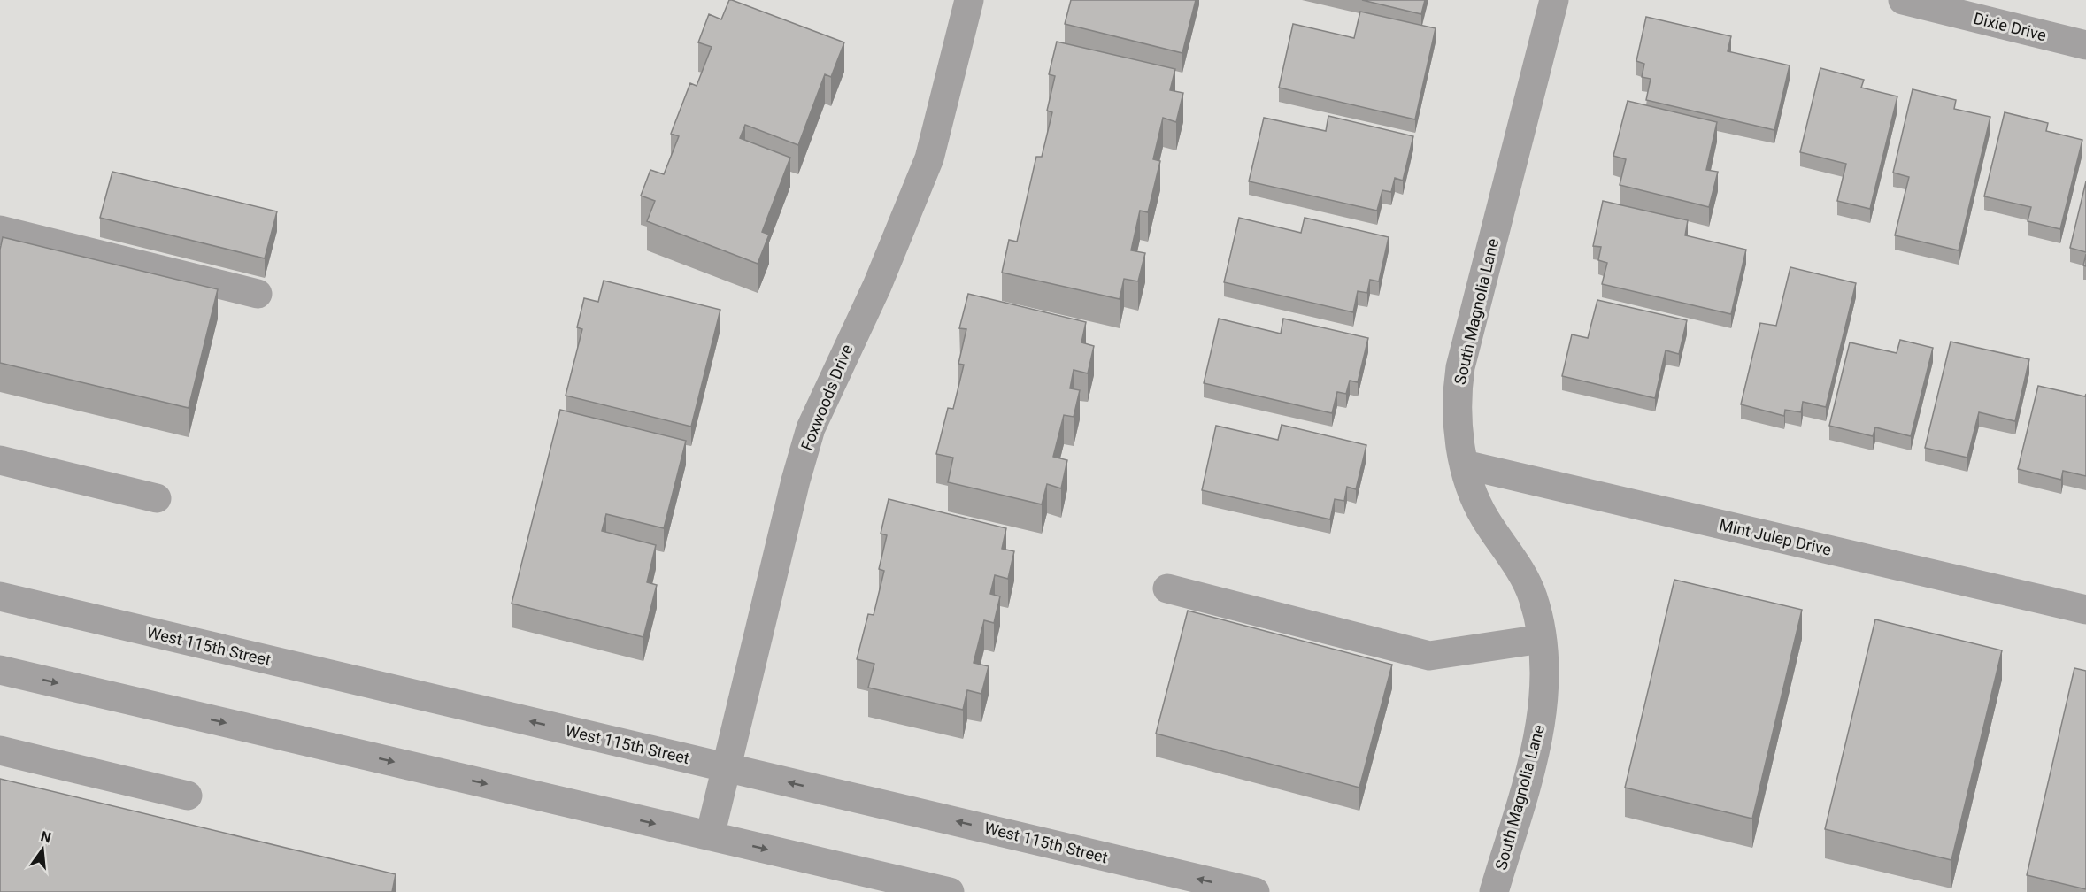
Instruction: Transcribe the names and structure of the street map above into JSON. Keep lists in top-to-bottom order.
{
  "streets": {
    "street": [
      "Dixie Drive",
      "South Magnolia Lane",
      "Foxwoods Drive",
      "Mint Julep Drive",
      "West 115th Street"
    ]
  },
  "crossings": [
    ["South Magnolia Lane", "Mint Julep Drive"],
    ["Foxwoods Drive", "West 115th Street"]
  ],
  "north": "top"
}
